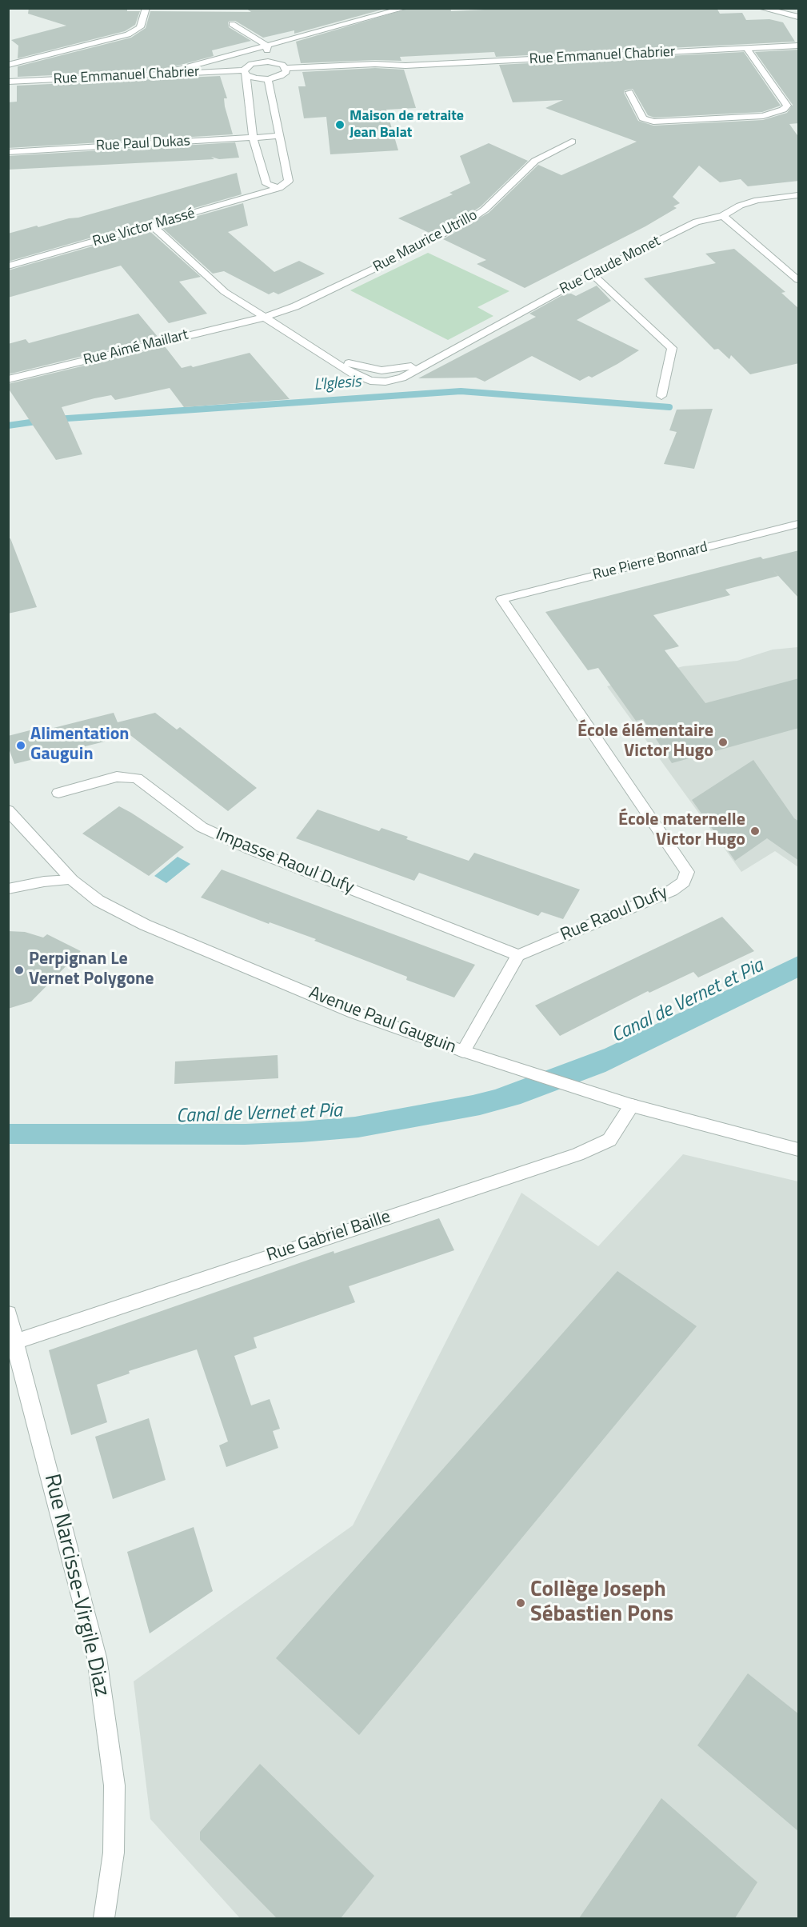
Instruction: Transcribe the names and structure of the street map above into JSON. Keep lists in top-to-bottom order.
{
  "streets": {
    "street": [
      "Rue Emmanuel Chabrier",
      "Rue Paul Dukas",
      "Rue Victor Massé",
      "Rue Maurice Utrillo",
      "Rue Claude Monet",
      "Rue Aimé Maillart",
      "Rue Pierre Bonnard",
      "Impasse Raoul Dufy",
      "Rue Raoul Dufy",
      "Avenue Paul Gauguin",
      "Rue Gabriel Baille",
      "Rue Narcisse-Virgile Diaz"
    ]
  },
  "crossings": [
    ["Rue Victor Massé", "Rue Claude Monet"],
    ["Rue Maurice Utrillo", "Rue Claude Monet"],
    ["Rue Maurice Utrillo", "Rue Aimé Maillart"],
    ["Rue Claude Monet", "Rue Aimé Maillart"],
    ["Rue Pierre Bonnard", "Rue Raoul Dufy"],
    ["Impasse Raoul Dufy", "Rue Raoul Dufy"],
    ["Avenue Paul Gauguin", "Rue Gabriel Baille"],
    ["Rue Gabriel Baille", "Rue Narcisse-Virgile Diaz"]
  ],
  "water": ["L'Iglesis", "Canal de Vernet et Pia"],
  "places": [
    "Maison de retraite Jean Balat",
    "École élémentaire Victor Hugo",
    "Alimentation Gauguin",
    "École maternelle Victor Hugo",
    "Perpignan Le Vernet Polygone",
    "Collège Joseph Sébastien Pons"
  ]
}
